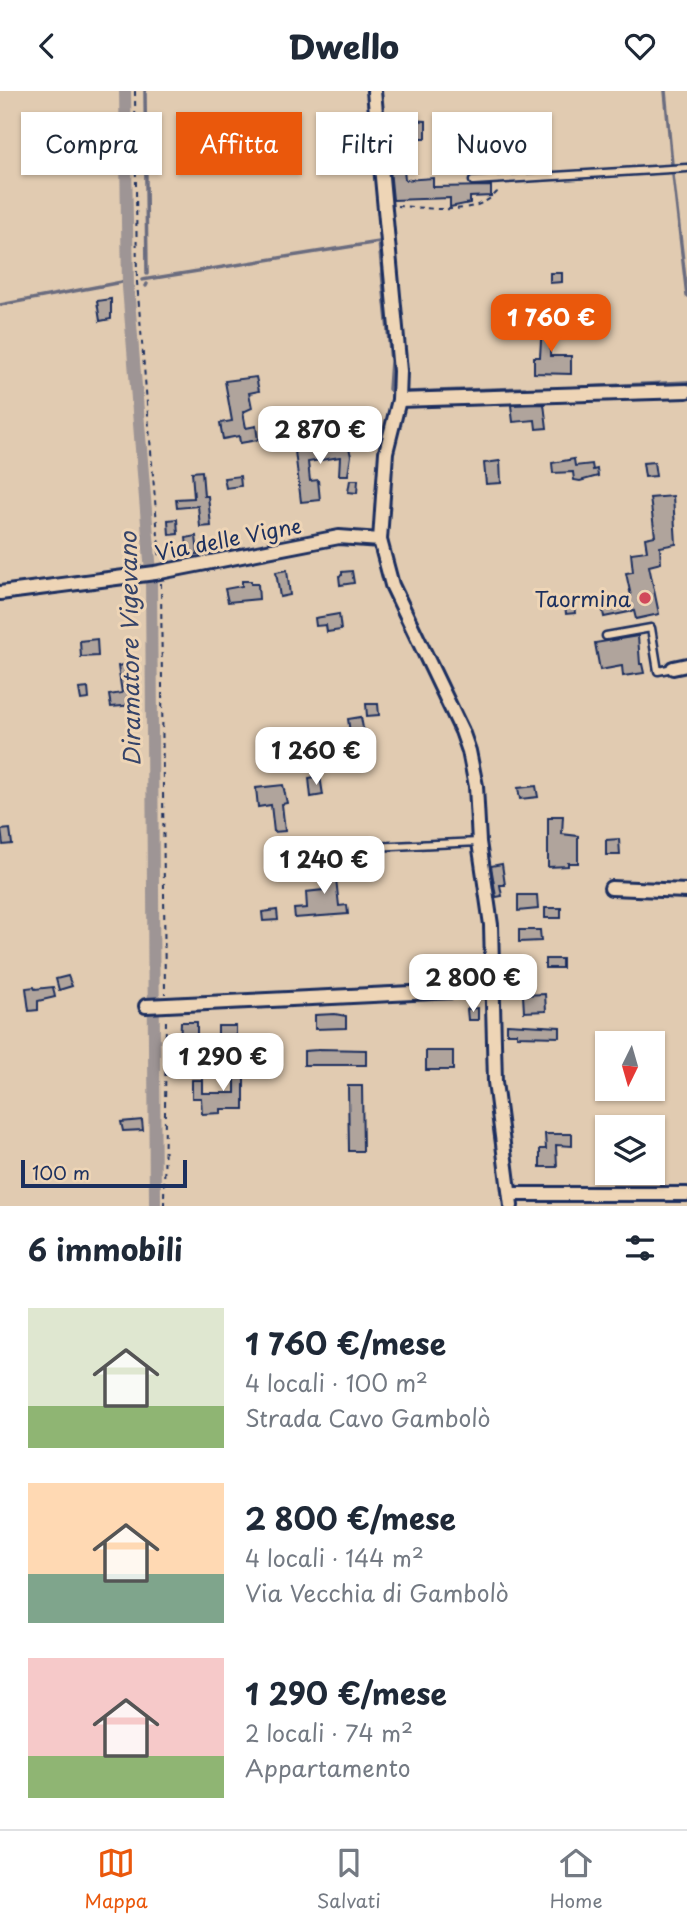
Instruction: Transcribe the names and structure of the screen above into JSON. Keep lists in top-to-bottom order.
{
  "streets": {
    "street": ["Via delle Vigne"]
  },
  "water": ["Diramatore Vigevano"],
  "places": ["Taormina"],
  "scale_bar": "100 m",
  "north": "bottom",
  "page": {
    "header": "Dwello",
    "chip": [
      "Compra",
      "Affitta",
      "Filtri",
      "Nuovo"
    ],
    "price": [
      "1 760 €",
      "2 870 €",
      "1 260 €",
      "1 240 €",
      "2 800 €",
      "1 290 €"
    ],
    "scale": "100 m",
    "heading": "6 immobili",
    "list": [
      {
        "name": "1 760 €/mese",
        "note": "4 locali · 100 m² · Strada Cavo Gambolò"
      },
      {
        "name": "2 800 €/mese",
        "note": "4 locali · 144 m² · Via Vecchia di Gambolò"
      },
      {
        "name": "1 290 €/mese",
        "note": "2 locali · 74 m² · Appartamento"
      }
    ],
    "tabs": ["Mappa", "Salvati", "Home"]
  }
}
